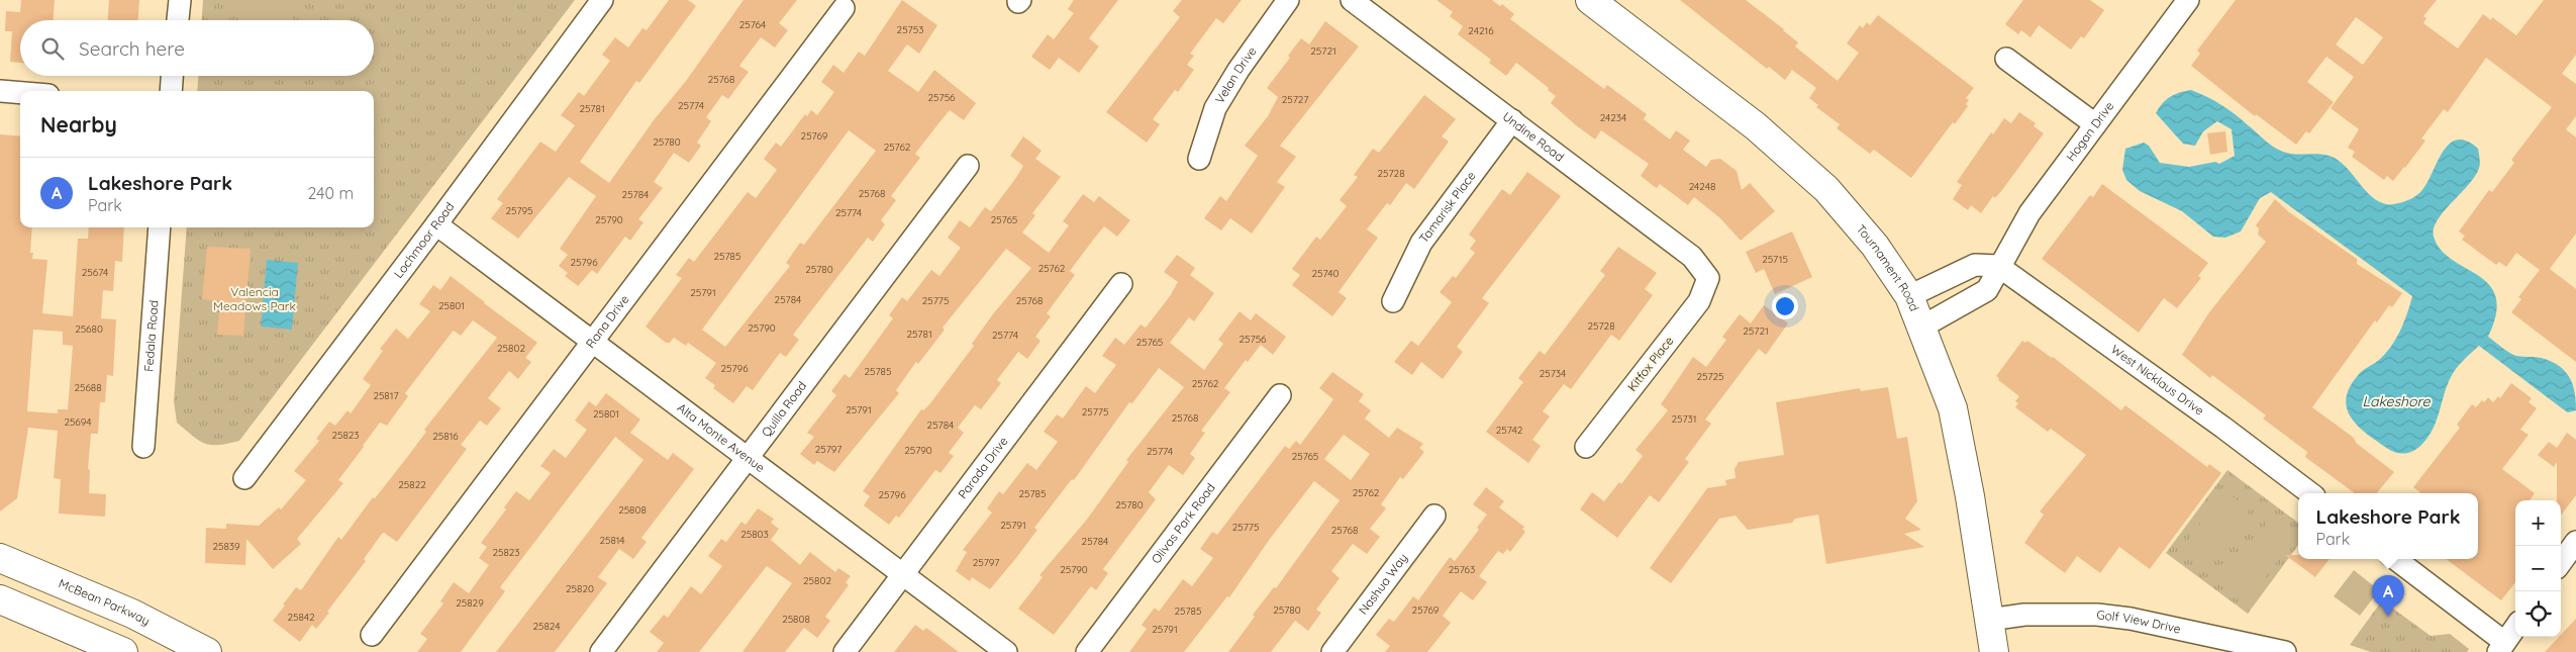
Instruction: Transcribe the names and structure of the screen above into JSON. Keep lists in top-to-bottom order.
{
  "streets": {
    "street": [
      "Velan Drive",
      "Hogan Drive",
      "Undine Road",
      "Tamarisk Place",
      "Lochmoor Road",
      "Tournament Road",
      "Rana Drive",
      "Fedala Road",
      "Kitfox Place",
      "West Nicklaus Drive",
      "Quilla Road",
      "Alta Monte Avenue",
      "Parada Drive",
      "Olivas Park Road",
      "Nashua Way",
      "McBean Parkway",
      "Golf View Drive"
    ]
  },
  "crossings": [
    ["Hogan Drive", "Tournament Road"],
    ["Hogan Drive", "West Nicklaus Drive"],
    ["Undine Road", "Tamarisk Place"],
    ["Undine Road", "Kitfox Place"],
    ["Lochmoor Road", "Alta Monte Avenue"],
    ["Tournament Road", "Golf View Drive"],
    ["Rana Drive", "Alta Monte Avenue"],
    ["Quilla Road", "Alta Monte Avenue"],
    ["Alta Monte Avenue", "Parada Drive"]
  ],
  "water": ["Lakeshore"],
  "parks": ["Valencia Meadows Park"],
  "house_numbers": [
    "25764",
    "25753",
    "24216",
    "25721",
    "25768",
    "25756",
    "25727",
    "25774",
    "25781",
    "24234",
    "25769",
    "25780",
    "25762",
    "25728",
    "24248",
    "25768",
    "25784",
    "25795",
    "25774",
    "25790",
    "25765",
    "25785",
    "25715",
    "25796",
    "25762",
    "25780",
    "25674",
    "25740",
    "25791",
    "25784",
    "25775",
    "25768",
    "25801",
    "25728",
    "25790",
    "25680",
    "25721",
    "25781",
    "25774",
    "25756",
    "25765",
    "25802",
    "25796",
    "25785",
    "25734",
    "25725",
    "25762",
    "25688",
    "25817",
    "25791",
    "25775",
    "25801",
    "25768",
    "25731",
    "25694",
    "25784",
    "25742",
    "25823",
    "25816",
    "25797",
    "25790",
    "25774",
    "25765",
    "25822",
    "25762",
    "25785",
    "25796",
    "25780",
    "25808",
    "25791",
    "25775",
    "25768",
    "25803",
    "25814",
    "25784",
    "25839",
    "25823",
    "25797",
    "25790",
    "25763",
    "25802",
    "25820",
    "25829",
    "25780",
    "25769",
    "25785",
    "25842",
    "25808",
    "25824",
    "25791"
  ],
  "page": {
    "search": "Search here",
    "heading": "Nearby",
    "list": [
      {
        "mark": "A",
        "name": "Lakeshore Park",
        "note": "Park",
        "value": "240 m"
      }
    ],
    "popup": ["Lakeshore Park", "Park"],
    "map_buttons": ["+", "−"],
    "pins": "A"
  }
}
